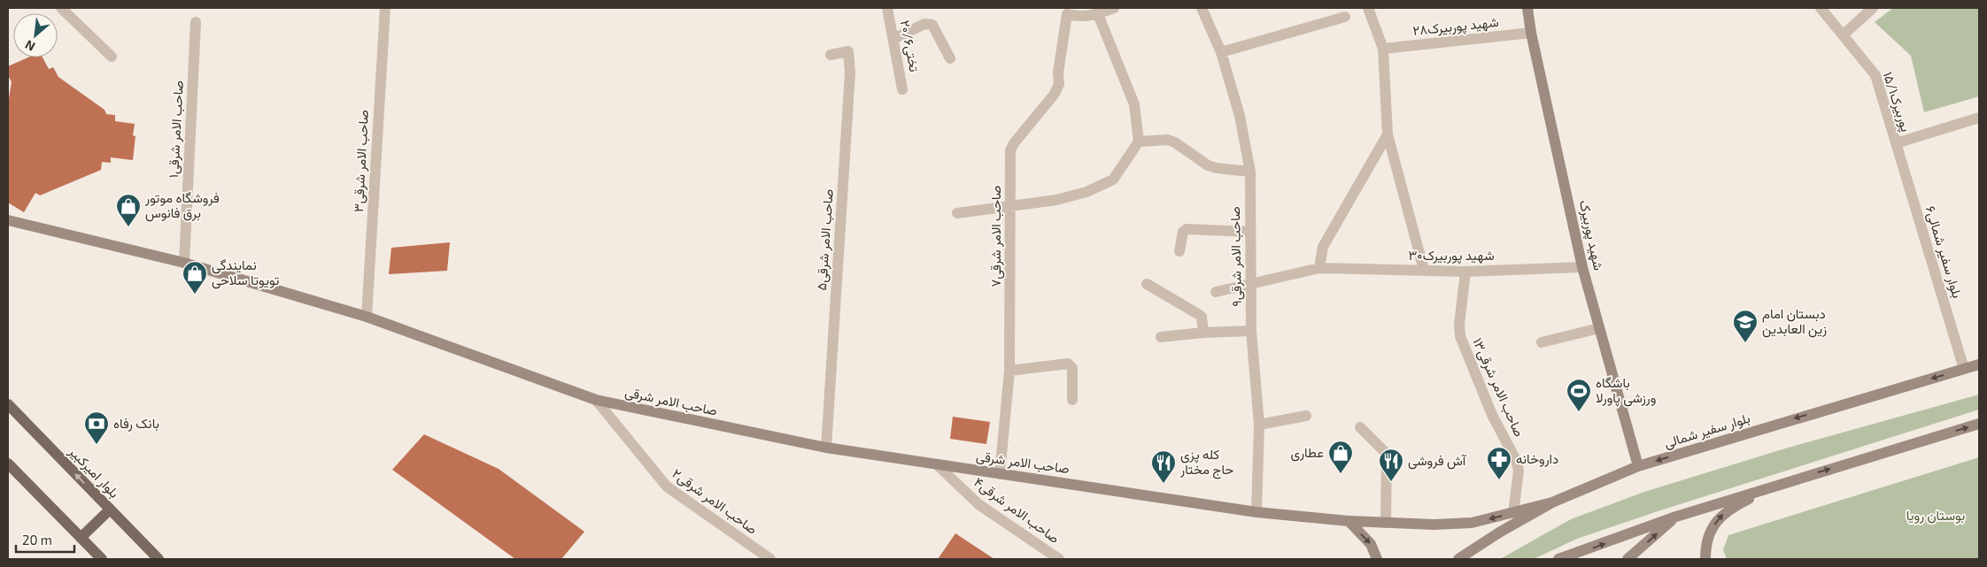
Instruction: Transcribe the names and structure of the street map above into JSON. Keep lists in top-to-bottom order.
{
  "streets": {
    "main road": ["بلوار امیرکبیر"],
    "street": [
      "شهید پوربیرک۲۸",
      "تختی۲۰/۶",
      "پوربیرک۱۵/۱",
      "صاحب الامر شرقی۱",
      "صاحب الامر شرقی۳",
      "شهید پوربیرک",
      "صاحب الامر شرقی۷",
      "صاحب الامر شرقی۵",
      "بلوار سفیر شمالی۶",
      "شهید پوربیرک۳۰",
      "صاحب الامر شرقی۹",
      "صاحب الامر شرقی۱۳",
      "صاحب الامر شرقی",
      "بلوار سفیر شمالی",
      "۲صاحب الامر شرقی",
      "صاحب الامر شرقی۴"
    ]
  },
  "crossings": [
    ["شهید پوربیرک۲۸", "شهید پوربیرک"],
    ["پوربیرک۱۵/۱", "بلوار سفیر شمالی۶"],
    ["صاحب الامر شرقی۱", "صاحب الامر شرقی"],
    ["صاحب الامر شرقی۳", "صاحب الامر شرقی"],
    ["شهید پوربیرک", "شهید پوربیرک۳۰"],
    ["شهید پوربیرک", "بلوار سفیر شمالی"],
    ["صاحب الامر شرقی۷", "صاحب الامر شرقی"],
    ["صاحب الامر شرقی۵", "صاحب الامر شرقی"],
    ["بلوار سفیر شمالی۶", "بلوار سفیر شمالی"],
    ["شهید پوربیرک۳۰", "صاحب الامر شرقی۹"],
    ["شهید پوربیرک۳۰", "صاحب الامر شرقی۱۳"],
    ["صاحب الامر شرقی۹", "صاحب الامر شرقی"],
    ["صاحب الامر شرقی۱۳", "صاحب الامر شرقی"],
    ["صاحب الامر شرقی", "بلوار سفیر شمالی"],
    ["صاحب الامر شرقی", "۲صاحب الامر شرقی"],
    ["صاحب الامر شرقی", "صاحب الامر شرقی۴"]
  ],
  "parks": ["بوستان رویا"],
  "places": {
    "shop": ["فروشگاه موتور برق فانوس", "نمایندگی تویوتا سلاحی", "عطاری"],
    "school or university": ["دبستان امام زین العابدین"],
    "sports": ["باشگاه ورزشی پاورلا"],
    "bank": ["بانک رفاه"],
    "pharmacy": ["داروخانه"],
    "restaurant": ["آش فروشی", "کله پزی حاج مختار"]
  },
  "scale_bar": "20 m",
  "north": "bottom left"
}
